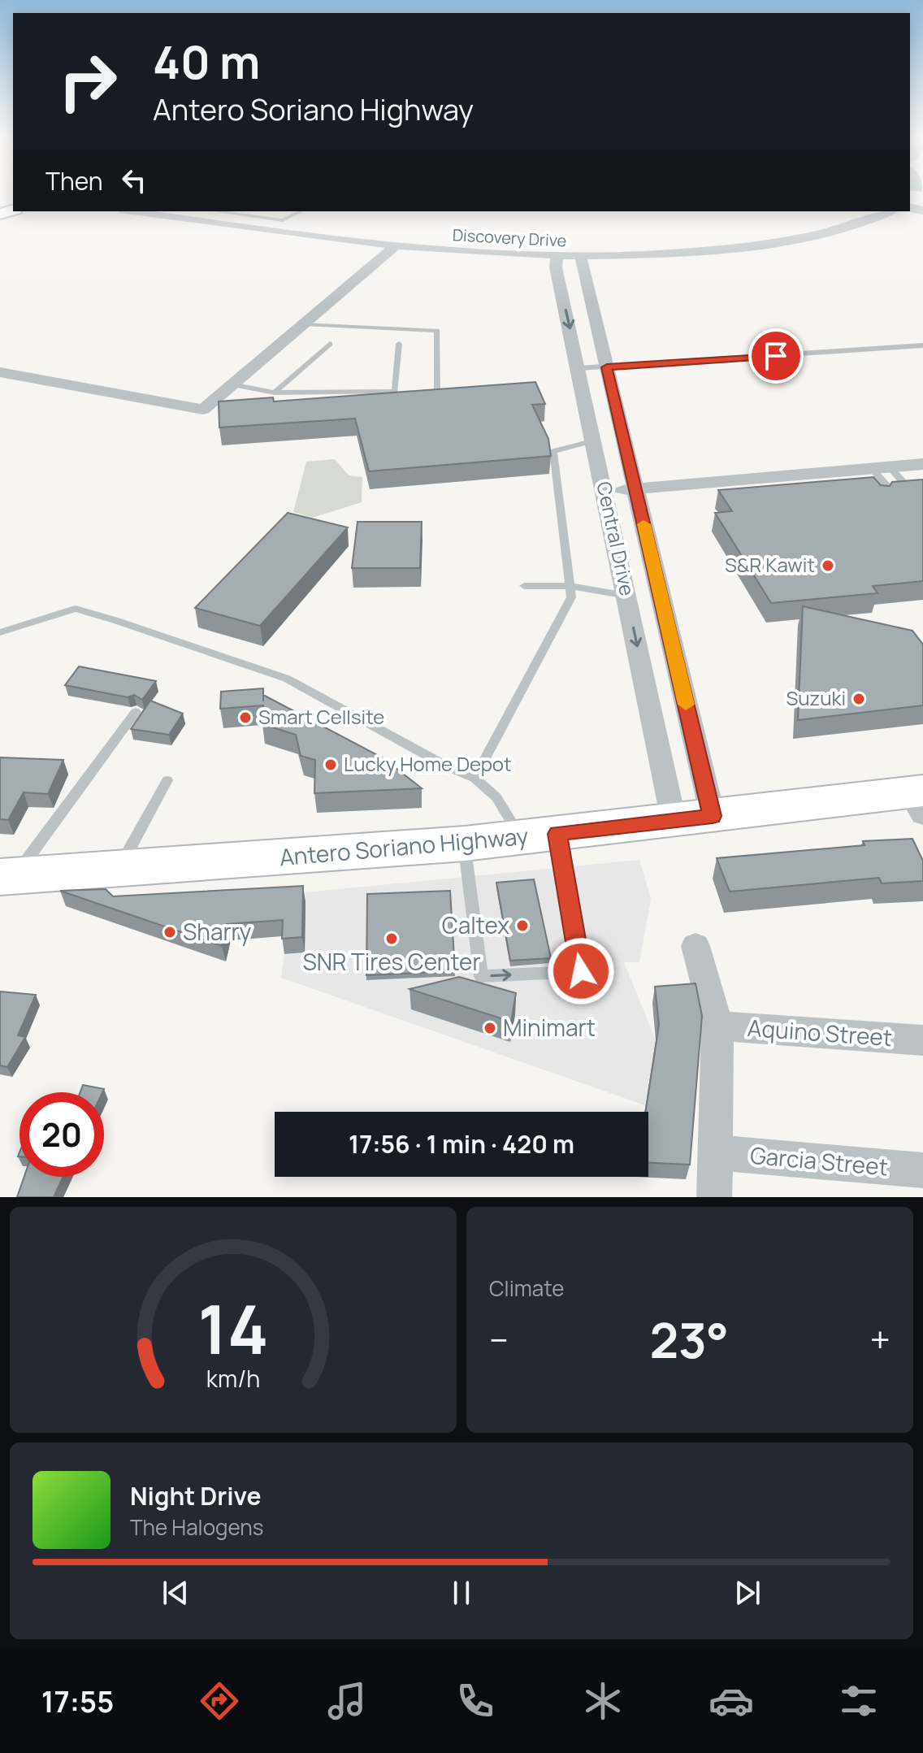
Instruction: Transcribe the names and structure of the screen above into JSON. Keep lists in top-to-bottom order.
{
  "streets": {
    "main road": ["Antero Soriano Highway"],
    "street": [
      "Discovery Drive",
      "Central Drive",
      "Aquino Street",
      "Garcia Street"
    ]
  },
  "crossings": [
    ["Discovery Drive", "Central Drive"],
    ["Central Drive", "Antero Soriano Highway"]
  ],
  "places": [
    "S&R Kawit",
    "Suzuki",
    "Smart Cellsite",
    "Lucky Home Depot",
    "Caltex",
    "Sharry",
    "SNR Tires Center",
    "Minimart"
  ],
  "page": {
    "turn": ["40 m", "Antero Soriano Highway"],
    "then": "Then",
    "limit": "20",
    "trip": "17:56 · 1 min · 420 m",
    "tile": "Climate",
    "heat": ["−", "23°", "+"],
    "song": ["Night Drive", "The Halogens"],
    "tabs": "17:55",
    "gauge": ["14", "km/h"]
  }
}
